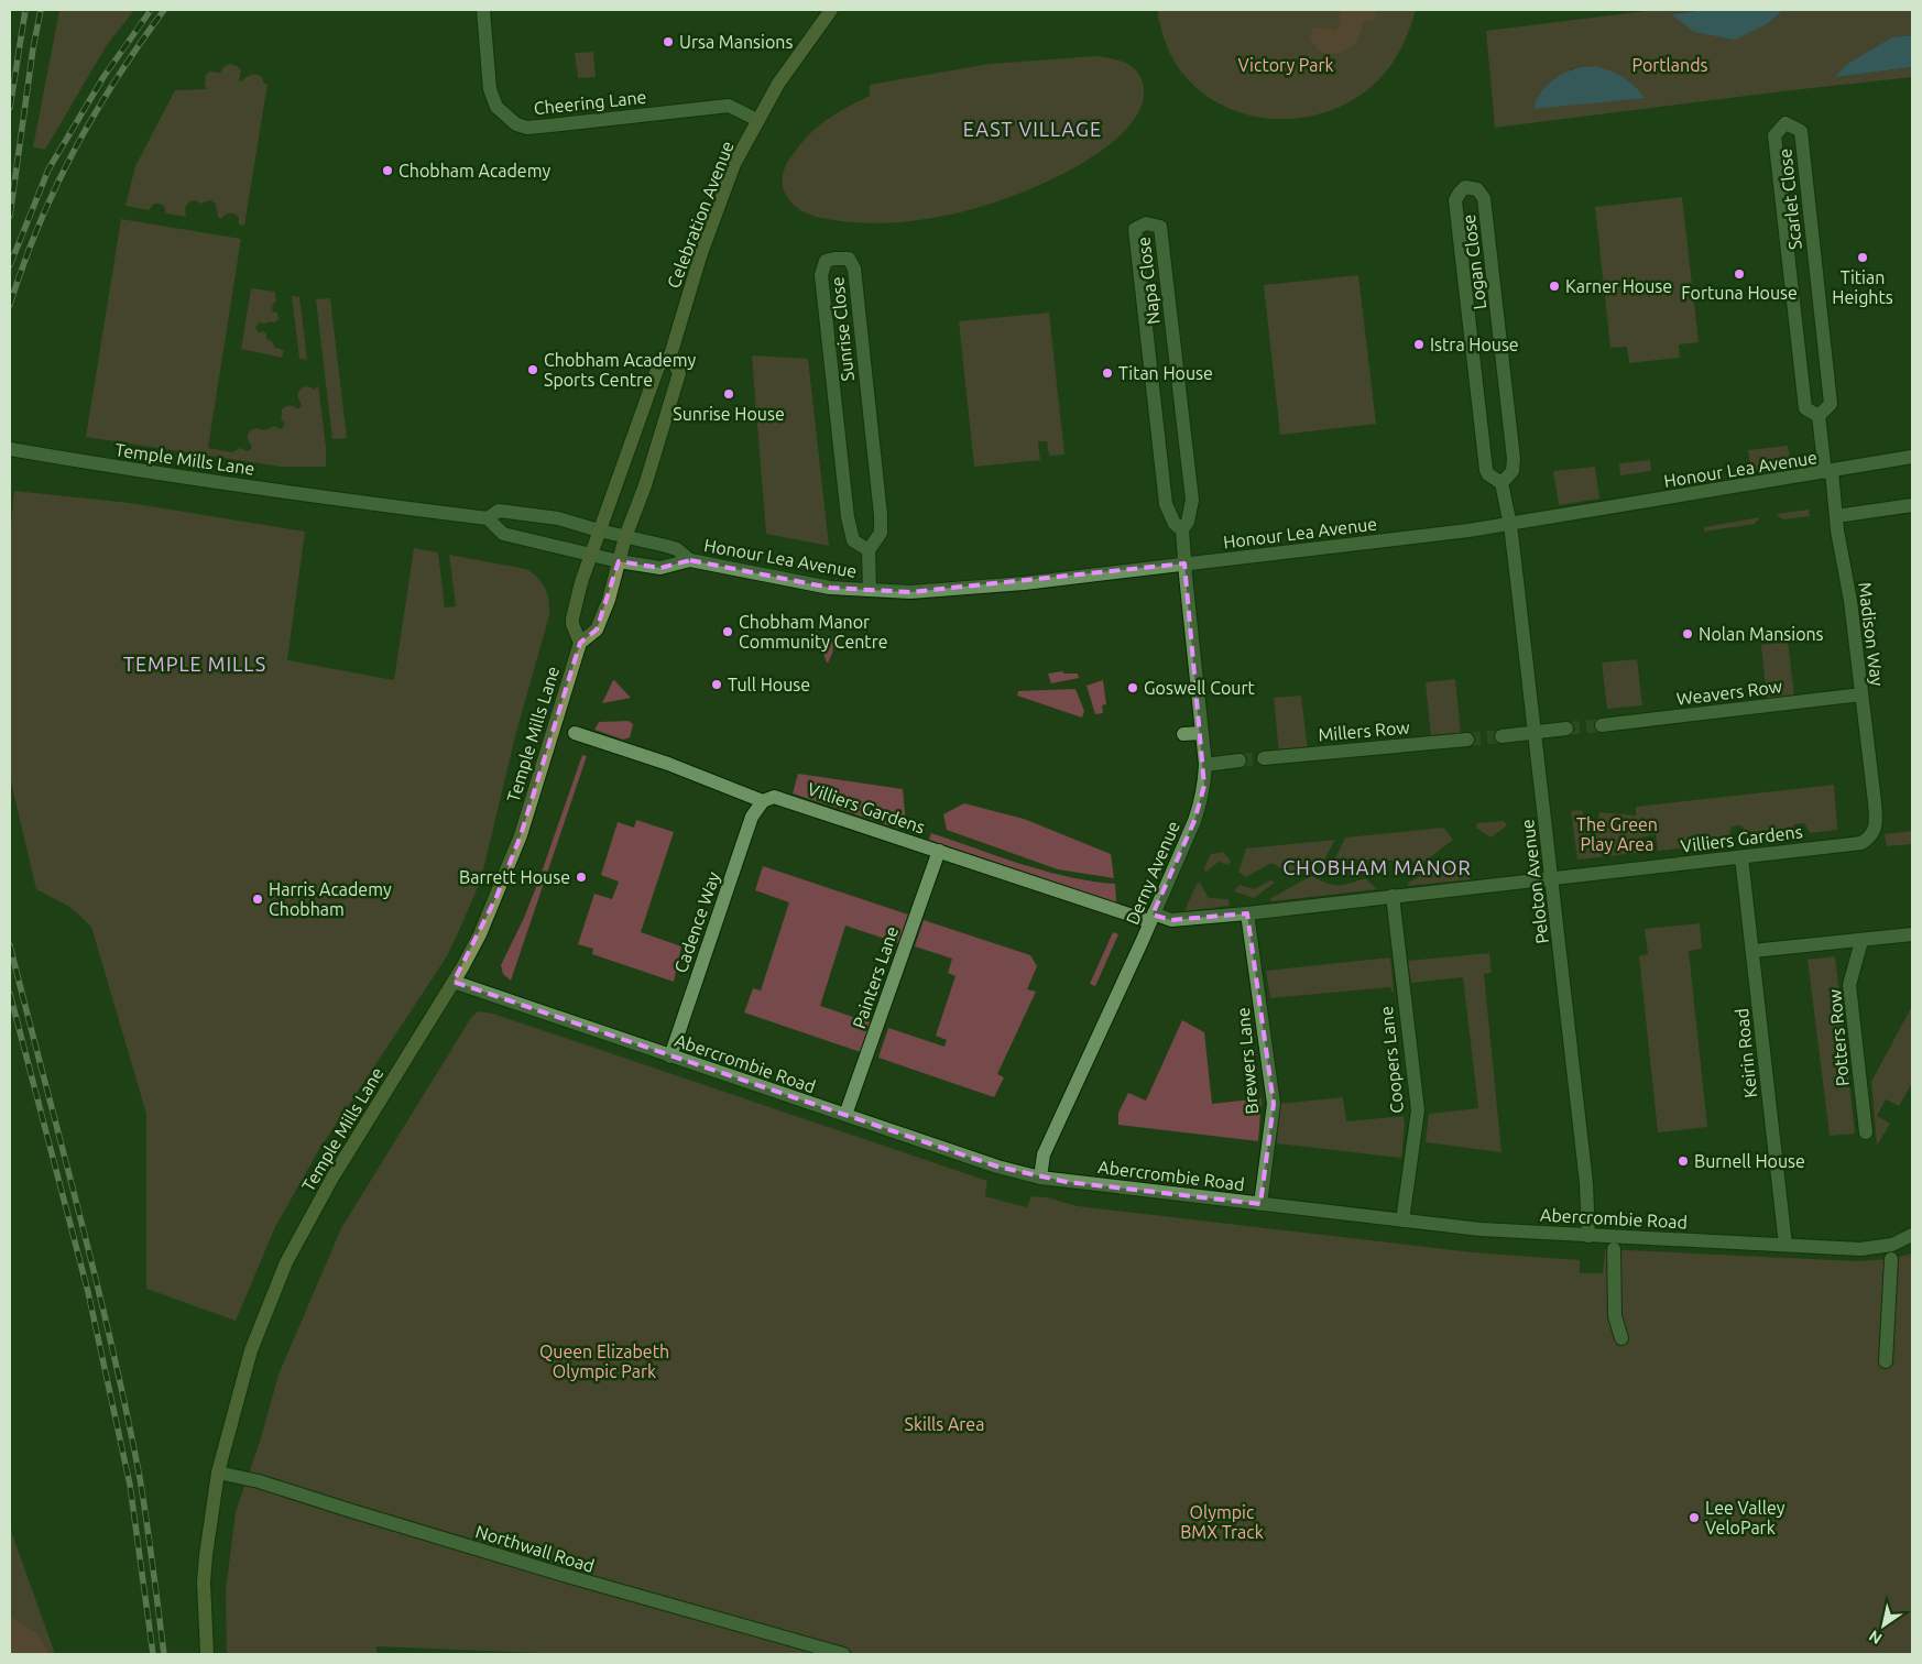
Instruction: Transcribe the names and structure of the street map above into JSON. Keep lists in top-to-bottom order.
{
  "streets": {
    "street": [
      "Cheering Lane",
      "Scarlet Close",
      "Celebration Avenue",
      "Logan Close",
      "Napa Close",
      "Sunrise Close",
      "Temple Mills Lane",
      "Honour Lea Avenue",
      "Madison Way",
      "Weavers Row",
      "Millers Row",
      "Villiers Gardens",
      "Derny Avenue",
      "Peloton Avenue",
      "Cadence Way",
      "Painters Lane",
      "Potters Row",
      "Keirin Road",
      "Coopers Lane",
      "Brewers Lane",
      "Abercrombie Road",
      "Northwall Road"
    ]
  },
  "crossings": [
    ["Cheering Lane", "Celebration Avenue"],
    ["Scarlet Close", "Honour Lea Avenue"],
    ["Scarlet Close", "Madison Way"],
    ["Celebration Avenue", "Temple Mills Lane"],
    ["Logan Close", "Honour Lea Avenue"],
    ["Logan Close", "Peloton Avenue"],
    ["Napa Close", "Honour Lea Avenue"],
    ["Napa Close", "Derny Avenue"],
    ["Sunrise Close", "Honour Lea Avenue"],
    ["Temple Mills Lane", "Honour Lea Avenue"],
    ["Temple Mills Lane", "Abercrombie Road"],
    ["Temple Mills Lane", "Northwall Road"],
    ["Honour Lea Avenue", "Madison Way"],
    ["Honour Lea Avenue", "Derny Avenue"],
    ["Honour Lea Avenue", "Peloton Avenue"],
    ["Madison Way", "Weavers Row"],
    ["Madison Way", "Villiers Gardens"],
    ["Villiers Gardens", "Derny Avenue"],
    ["Villiers Gardens", "Peloton Avenue"],
    ["Villiers Gardens", "Cadence Way"],
    ["Villiers Gardens", "Painters Lane"],
    ["Villiers Gardens", "Keirin Road"],
    ["Villiers Gardens", "Coopers Lane"],
    ["Villiers Gardens", "Brewers Lane"],
    ["Derny Avenue", "Abercrombie Road"],
    ["Peloton Avenue", "Abercrombie Road"],
    ["Cadence Way", "Abercrombie Road"],
    ["Painters Lane", "Abercrombie Road"],
    ["Keirin Road", "Abercrombie Road"],
    ["Coopers Lane", "Abercrombie Road"],
    ["Brewers Lane", "Abercrombie Road"]
  ],
  "districts": ["EAST VILLAGE", "TEMPLE MILLS", "CHOBHAM MANOR"],
  "parks": [
    "Victory Park",
    "Portlands",
    "The Green Play Area",
    "Queen Elizabeth Olympic Park",
    "Skills Area",
    "Olympic BMX Track"
  ],
  "places": [
    "Ursa Mansions",
    "Chobham Academy",
    "Titian Heights",
    "Fortuna House",
    "Karner House",
    "Istra House",
    "Chobham Academy Sports Centre",
    "Titan House",
    "Sunrise House",
    "Chobham Manor Community Centre",
    "Nolan Mansions",
    "Tull House",
    "Goswell Court",
    "Barrett House",
    "Harris Academy Chobham",
    "Burnell House",
    "Lee Valley VeloPark"
  ],
  "north": "bottom left"
}
